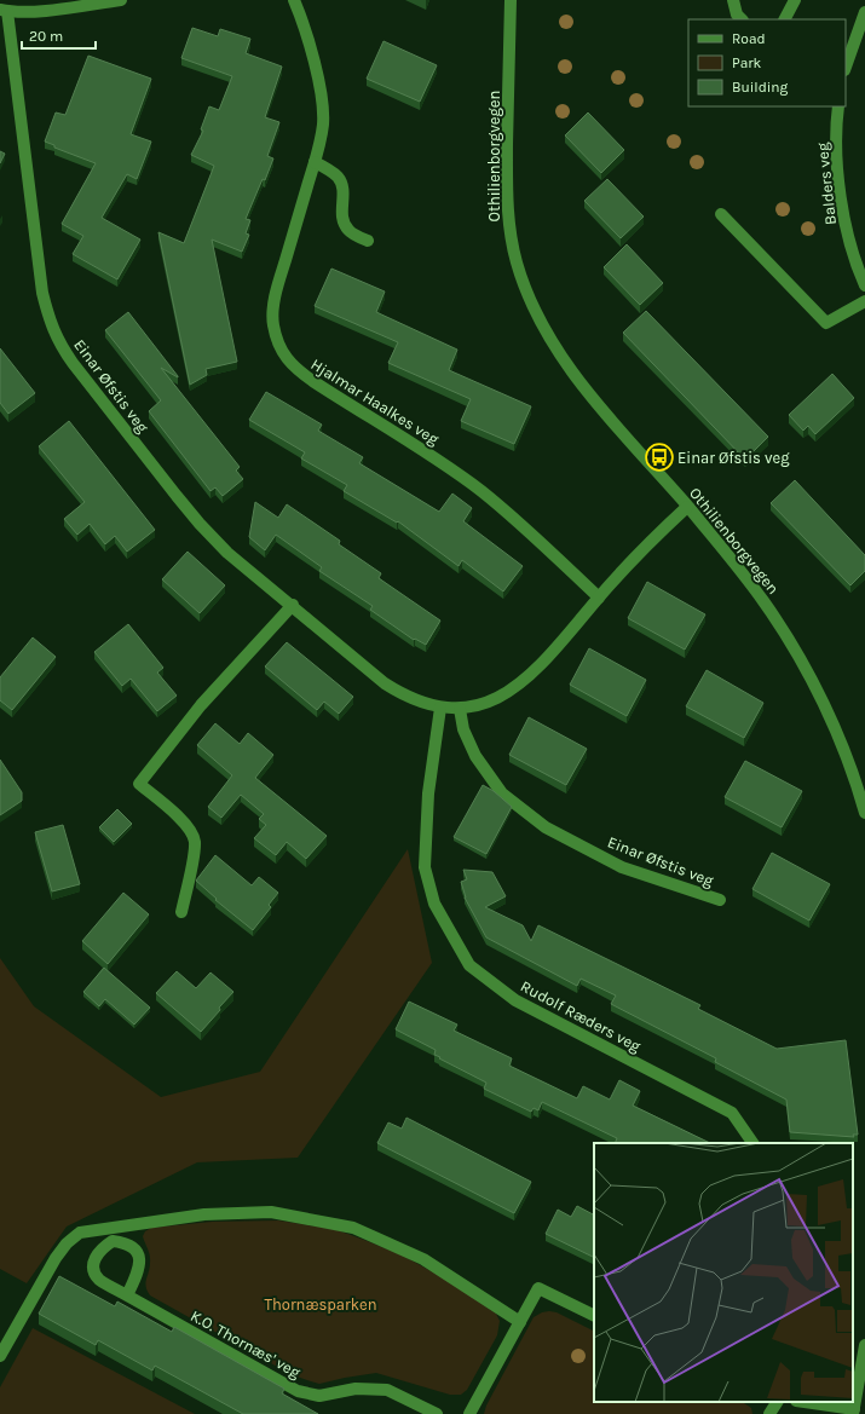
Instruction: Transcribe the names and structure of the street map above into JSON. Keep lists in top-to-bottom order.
{
  "streets": {
    "street": [
      "Othilienborgvegen",
      "Balders veg",
      "Einar Øfstis veg",
      "Hjalmar Haalkes veg",
      "Rudolf Ræders veg",
      "K.O. Thornæs' veg"
    ]
  },
  "crossings": [
    ["Othilienborgvegen", "Einar Øfstis veg"],
    ["Einar Øfstis veg", "Hjalmar Haalkes veg"],
    ["Einar Øfstis veg", "Rudolf Ræders veg"]
  ],
  "parks": ["Thornæsparken"],
  "places": {
    "bus stop": ["Einar Øfstis veg"]
  },
  "legend": ["Road", "Park", "Building"],
  "scale_bar": "20 m"
}
